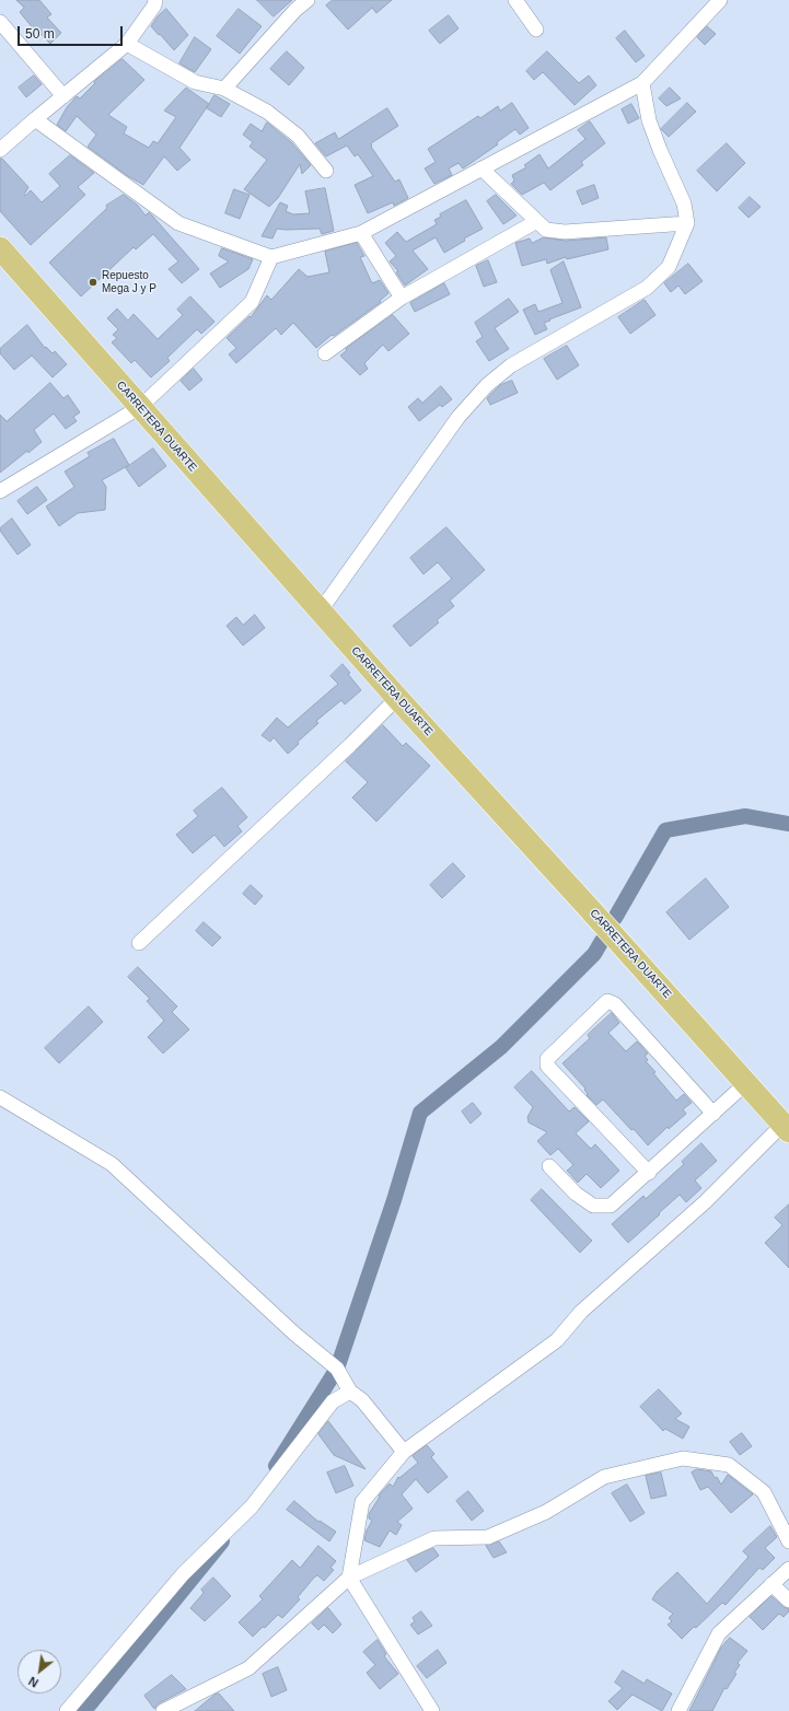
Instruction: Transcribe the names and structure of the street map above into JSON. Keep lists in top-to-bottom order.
{
  "streets": {
    "main road": ["CARRETERA DUARTE"]
  },
  "places": ["Repuesto Mega J y P"],
  "scale_bar": "50 m",
  "north": "bottom left"
}
